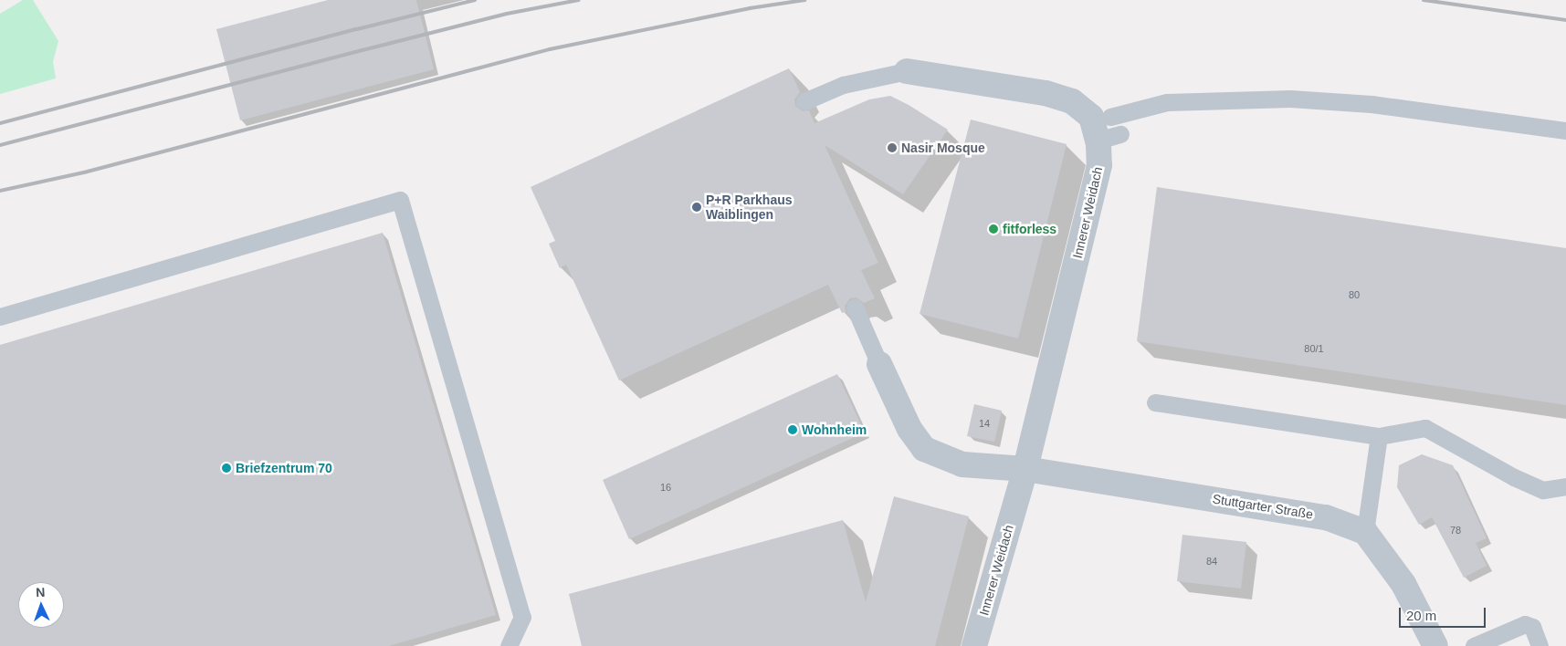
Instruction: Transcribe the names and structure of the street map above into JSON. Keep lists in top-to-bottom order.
{
  "streets": {
    "street": ["Innerer Weidach", "Stuttgarter Straße"]
  },
  "crossings": [
    ["Innerer Weidach", "Stuttgarter Straße"]
  ],
  "places": [
    "Nasir Mosque",
    "P+R Parkhaus Waiblingen",
    "fitforless",
    "Wohnheim",
    "Briefzentrum 70"
  ],
  "house_numbers": [
    "80",
    "80/1",
    "14",
    "16",
    "78",
    "84"
  ],
  "scale_bar": "20 m",
  "north": "top"
}
